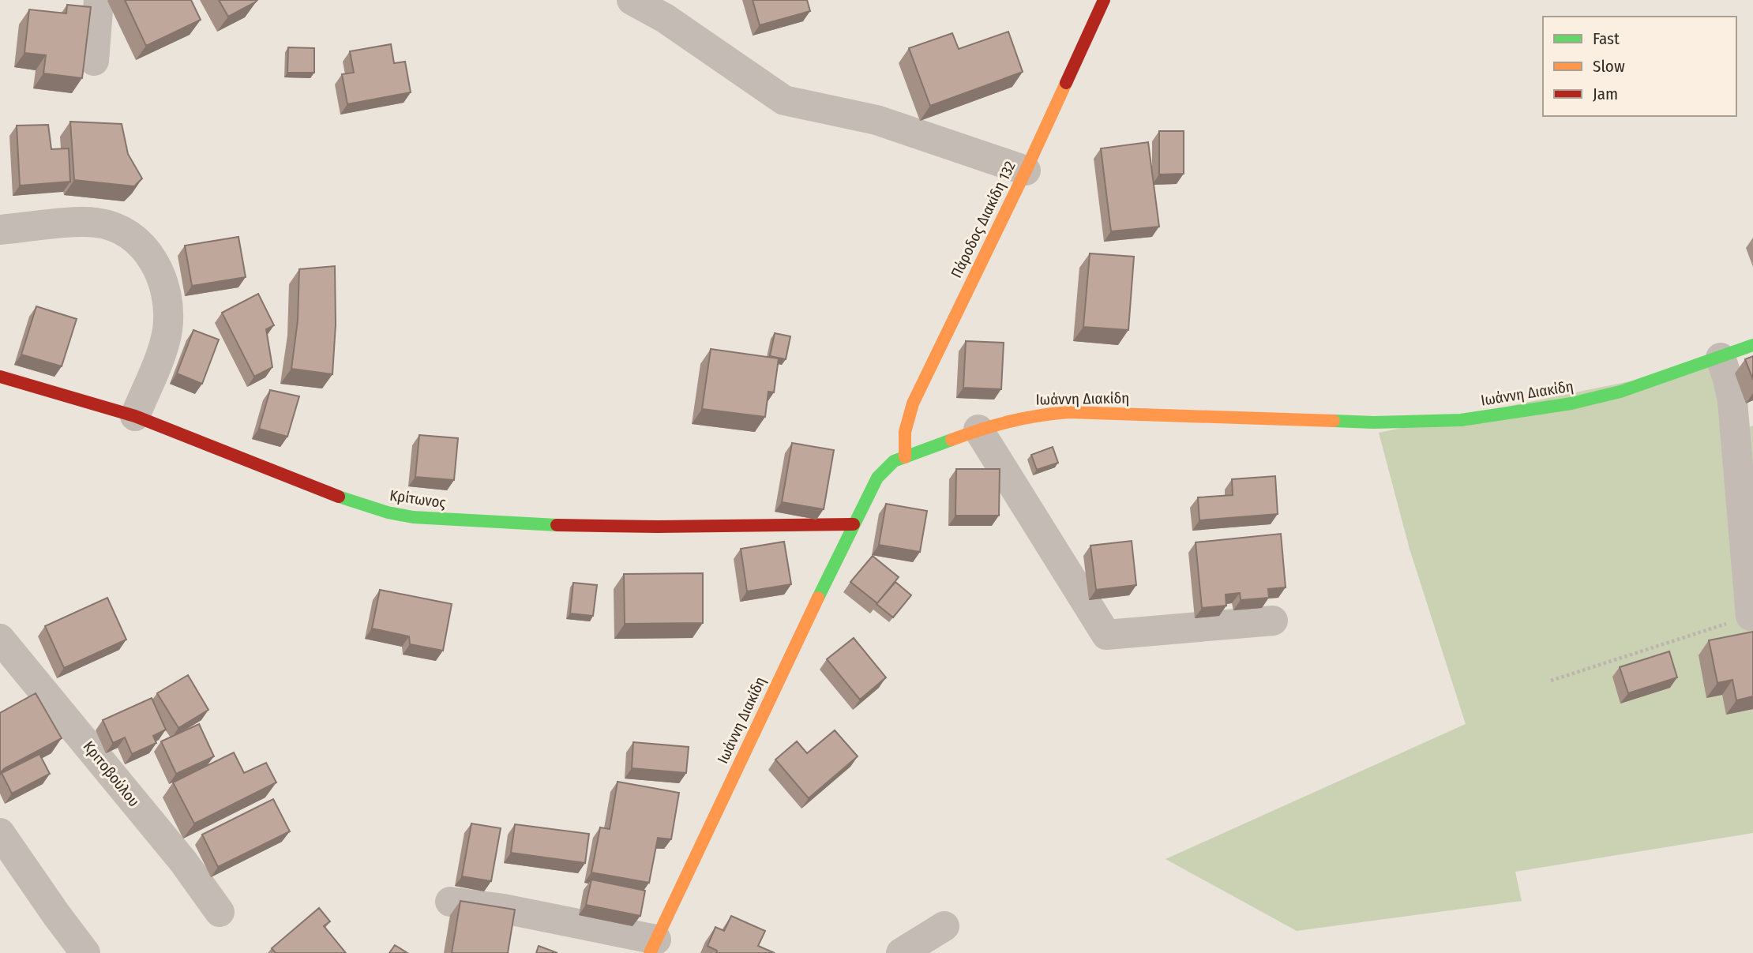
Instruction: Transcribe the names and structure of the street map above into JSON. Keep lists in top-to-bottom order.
{
  "streets": {
    "street": [
      "Πάροδος Διακίδη 132",
      "Ιωάννη Διακίδη",
      "Κρίτωνος",
      "Κριτοβούλου"
    ]
  },
  "crossings": [
    ["Πάροδος Διακίδη 132", "Ιωάννη Διακίδη"],
    ["Ιωάννη Διακίδη", "Κρίτωνος"]
  ],
  "legend": ["Fast", "Slow", "Jam"]
}
